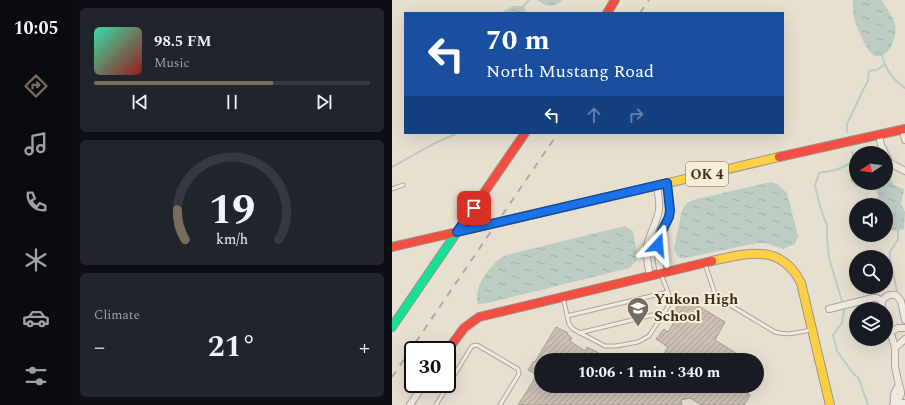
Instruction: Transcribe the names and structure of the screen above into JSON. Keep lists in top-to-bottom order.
{
  "streets": {
    "main road": ["OK 4"]
  },
  "places": {
    "school or university": ["Yukon High School"]
  },
  "north": "left",
  "page": {
    "tabs": "10:05",
    "turn": ["70 m", "North Mustang Road"],
    "song": ["98.5 FM", "Music"],
    "tile": "Climate",
    "heat": ["−", "21°", "+"],
    "limit": "30",
    "trip": "10:06 · 1 min · 340 m",
    "gauge": ["19", "km/h"]
  }
}
